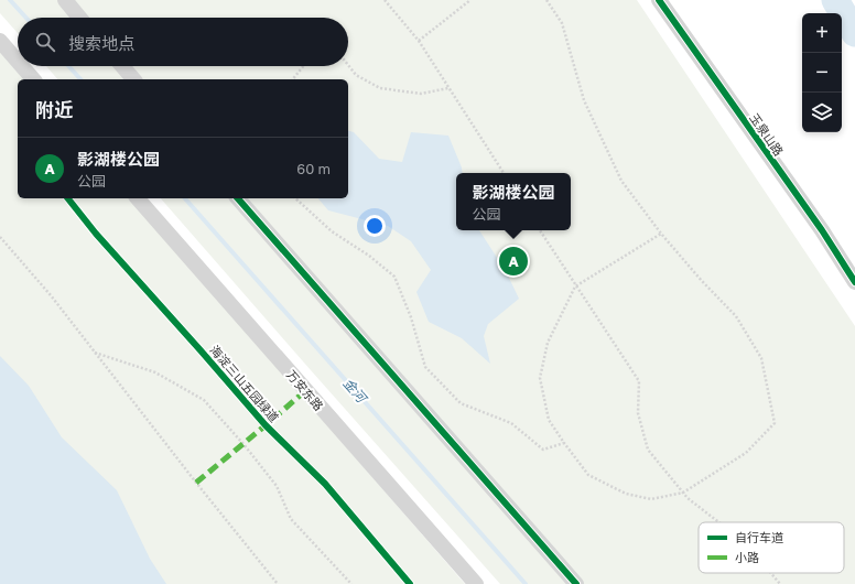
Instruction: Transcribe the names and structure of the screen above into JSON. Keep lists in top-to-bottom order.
{
  "streets": {
    "street": ["玉泉山路", "万安东路"],
    "cycle path": ["海淀三山五园绿道"]
  },
  "water": ["金河"],
  "legend": ["自行车道", "小路"],
  "page": {
    "map_buttons": ["+", "−"],
    "search": "搜索地点",
    "heading": "附近",
    "list": [
      {
        "mark": "A",
        "name": "影湖楼公园",
        "note": "公园",
        "value": "60 m"
      }
    ],
    "popup": ["影湖楼公园", "公园"],
    "pins": "A"
  }
}
